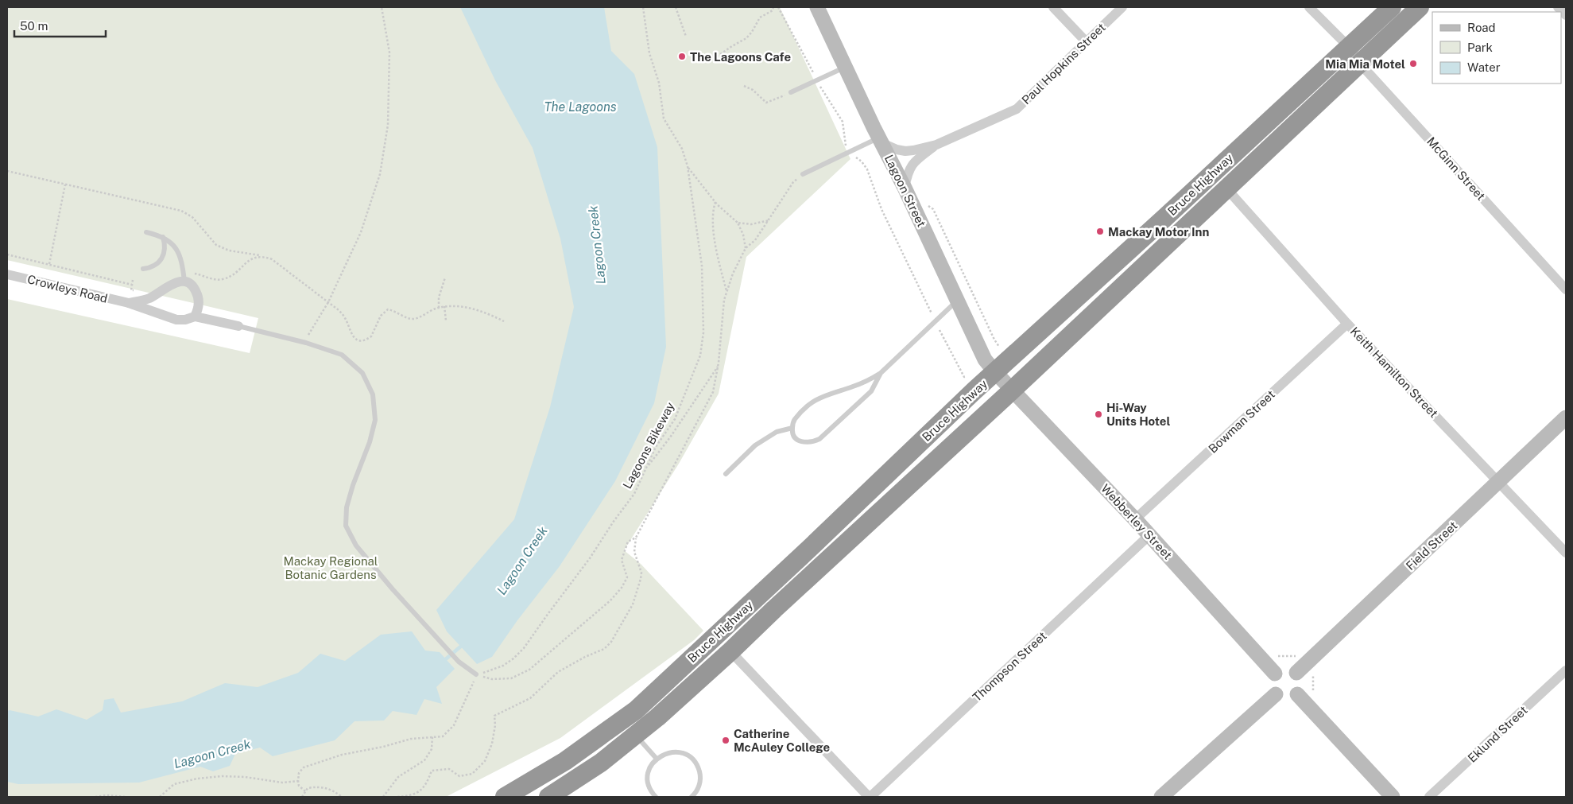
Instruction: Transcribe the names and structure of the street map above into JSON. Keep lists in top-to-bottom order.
{
  "streets": {
    "highway": ["Bruce Highway"],
    "street": [
      "Paul Hopkins Street",
      "McGinn Street",
      "Lagoon Street",
      "Crowleys Road",
      "Keith Hamilton Street",
      "Bowman Street",
      "Webberley Street",
      "Field Street",
      "Thompson Street",
      "Eklund Street"
    ],
    "path": ["Lagoons Bikeway"]
  },
  "crossings": [
    ["Paul Hopkins Street", "Lagoon Street"],
    ["McGinn Street", "Bruce Highway"],
    ["Bruce Highway", "Lagoon Street"],
    ["Bruce Highway", "Keith Hamilton Street"],
    ["Bruce Highway", "Webberley Street"],
    ["Lagoon Street", "Webberley Street"],
    ["Keith Hamilton Street", "Bowman Street"],
    ["Keith Hamilton Street", "Field Street"],
    ["Bowman Street", "Webberley Street"],
    ["Webberley Street", "Field Street"],
    ["Webberley Street", "Thompson Street"]
  ],
  "water": ["The Lagoons", "Lagoon Creek"],
  "parks": ["Mackay Regional Botanic Gardens"],
  "places": [
    "The Lagoons Cafe",
    "Mia Mia Motel",
    "Mackay Motor Inn",
    "Hi-Way Units Hotel",
    "Catherine McAuley College"
  ],
  "legend": ["Road", "Park", "Water"],
  "scale_bar": "50 m"
}
